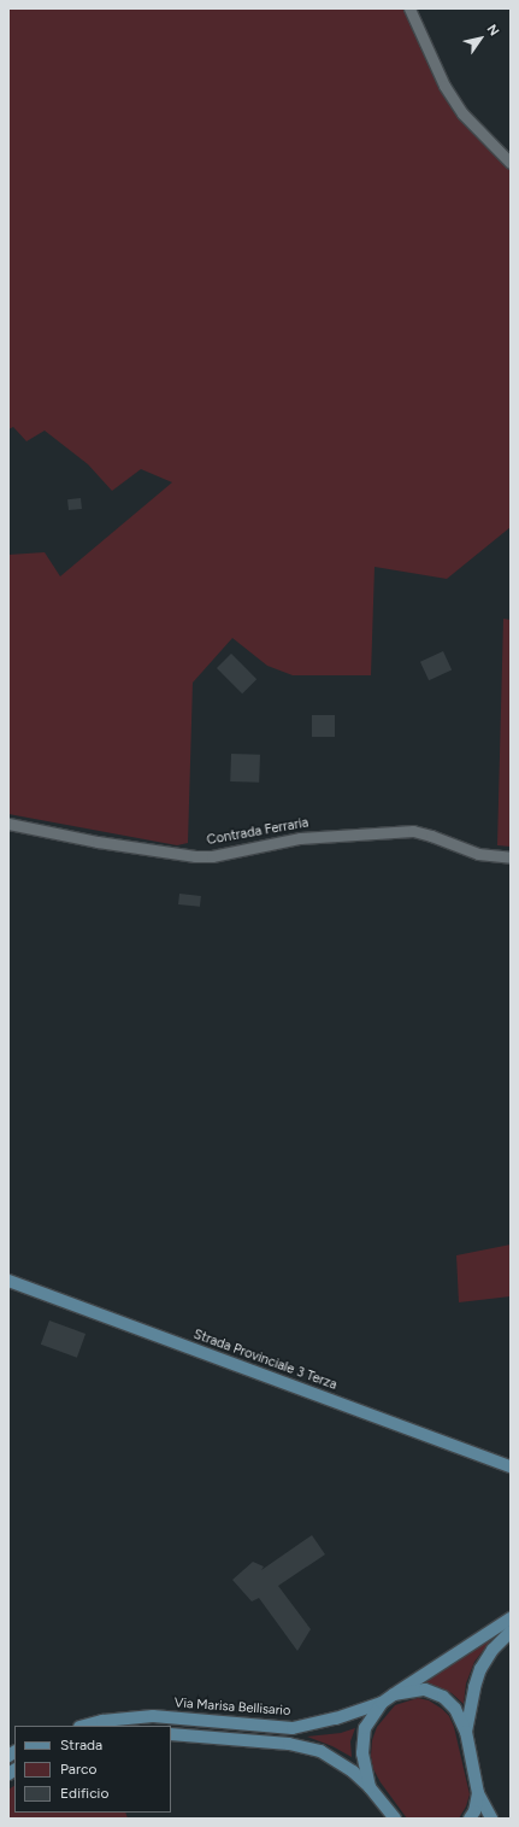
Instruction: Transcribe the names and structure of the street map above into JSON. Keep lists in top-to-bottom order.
{
  "streets": {
    "main road": ["Strada Provinciale 3 Terza", "Via Marisa Bellisario"],
    "street": ["Contrada Ferraria"]
  },
  "legend": ["Strada", "Parco", "Edificio"],
  "north": "top right"
}
